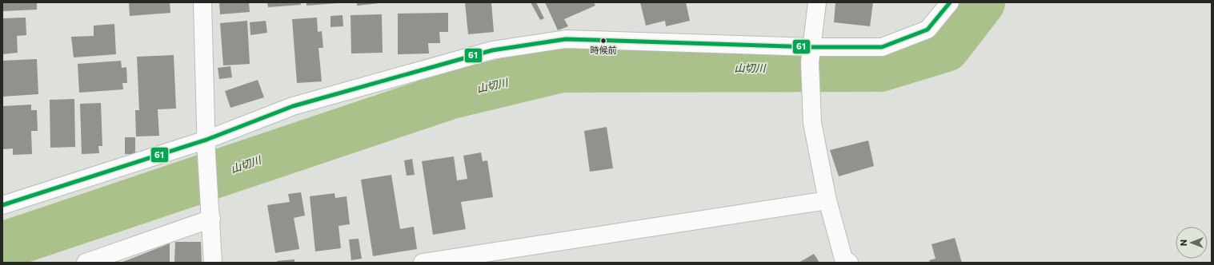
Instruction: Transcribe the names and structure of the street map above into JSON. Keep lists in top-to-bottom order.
{
  "water": ["山切川"],
  "places": ["時候前"],
  "lines": ["transit line 61"],
  "north": "left"
}
